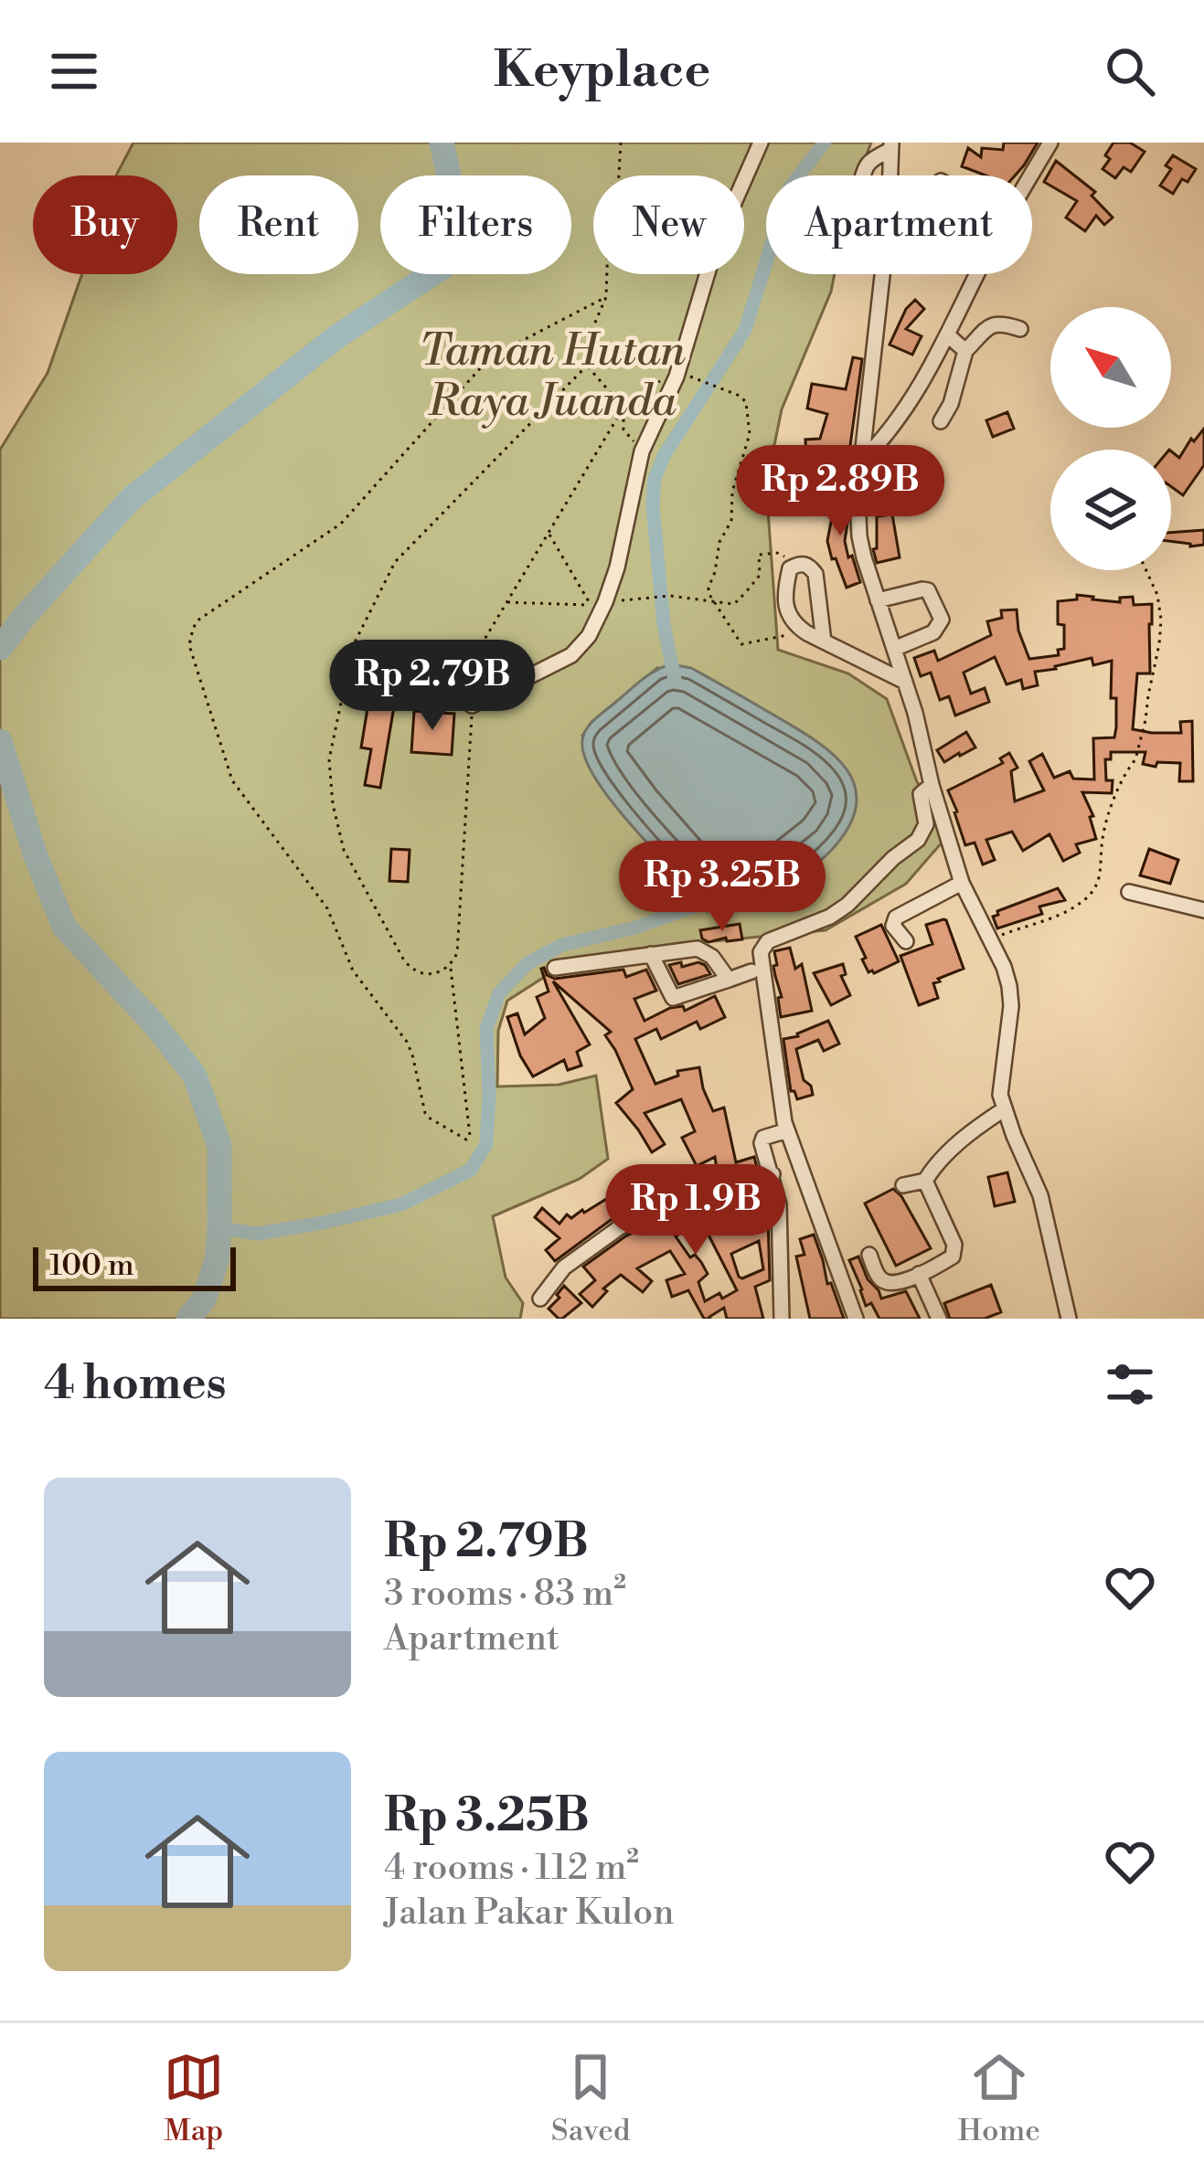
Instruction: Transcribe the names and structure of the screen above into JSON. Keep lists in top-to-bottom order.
{
  "parks": ["Taman Hutan Raya Juanda"],
  "scale_bar": "100 m",
  "north": "top left",
  "page": {
    "header": "Keyplace",
    "chip": [
      "Buy",
      "Rent",
      "Filters",
      "New",
      "Apartment"
    ],
    "price": [
      "Rp 2.89B",
      "Rp 2.79B",
      "Rp 3.25B",
      "Rp 1.9B"
    ],
    "scale": "100 m",
    "heading": "4 homes",
    "list": [
      {
        "name": "Rp 2.79B",
        "note": "3 rooms · 83 m² · Apartment"
      },
      {
        "name": "Rp 3.25B",
        "note": "4 rooms · 112 m² · Jalan Pakar Kulon"
      }
    ],
    "tabs": ["Map", "Saved", "Home"]
  }
}
